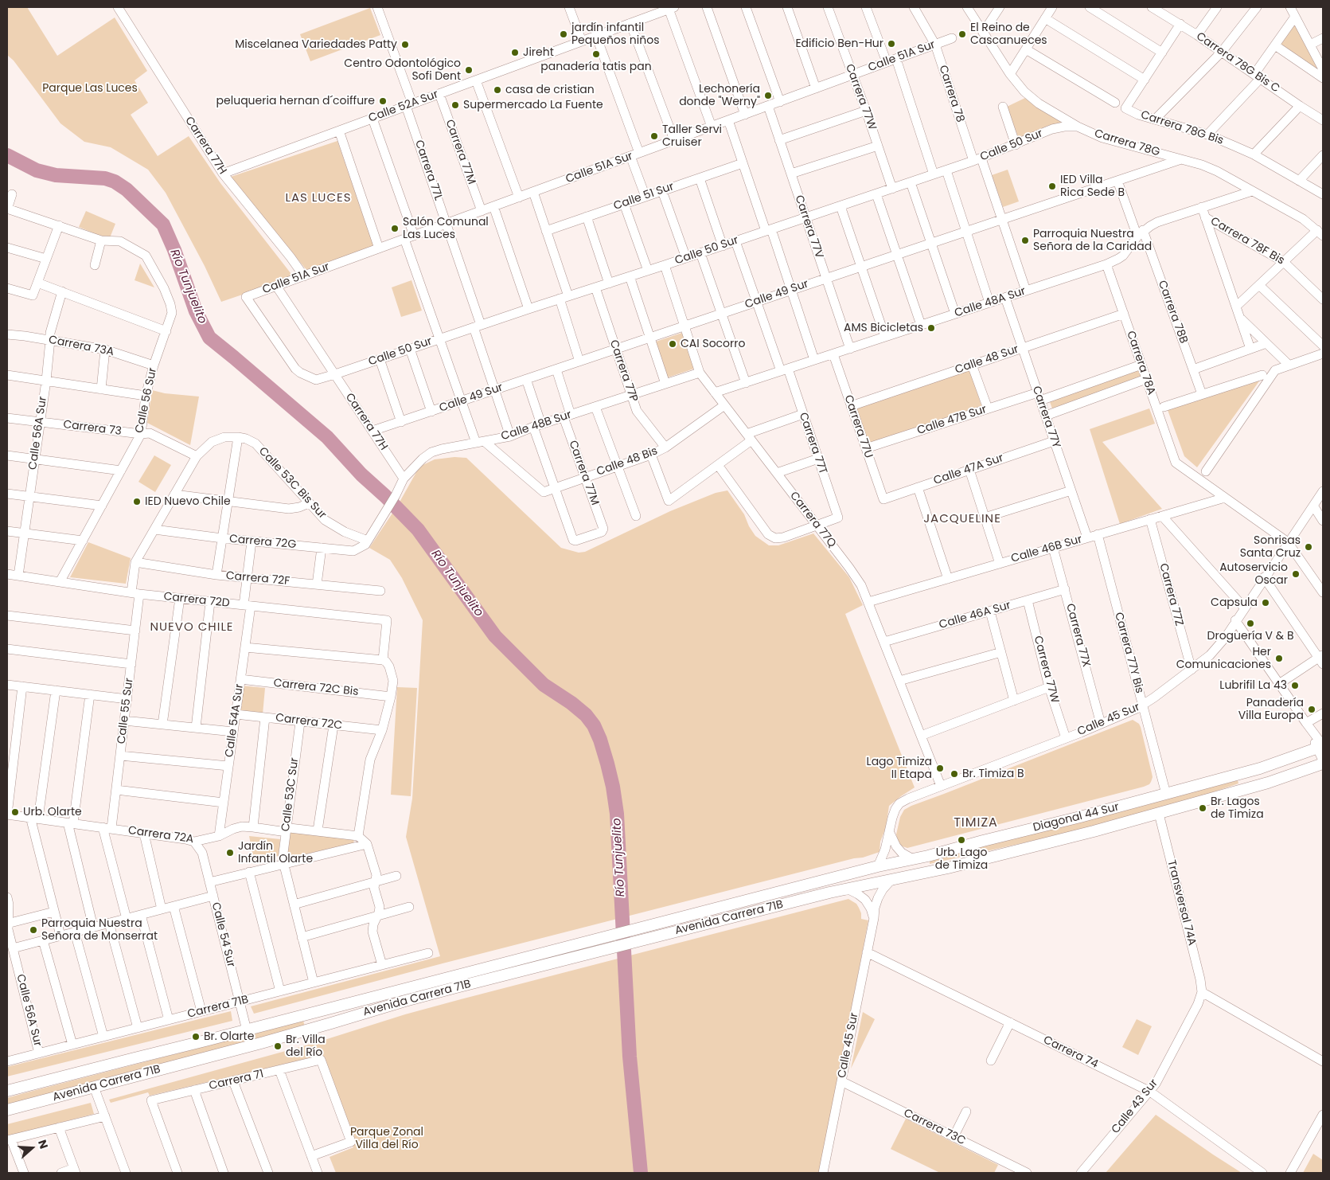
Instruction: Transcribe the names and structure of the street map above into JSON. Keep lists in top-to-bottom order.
{
  "streets": {
    "main road": ["Diagonal 44 Sur", "Avenida Carrera 71B"],
    "street": [
      "Calle 51A Sur",
      "Carrera 78G Bis C",
      "Carrera 78",
      "Carrera 77W",
      "Calle 52A Sur",
      "Carrera 78G Bis",
      "Carrera 78G",
      "Carrera 77H",
      "Calle 50 Sur",
      "Carrera 77M",
      "Carrera 77L",
      "Calle 51 Sur",
      "Carrera 77V",
      "Carrera 78F Bis",
      "Calle 49 Sur",
      "Calle 48A Sur",
      "Carrera 78B",
      "Carrera 73A",
      "Calle 48 Sur",
      "Carrera 78A",
      "Carrera 77P",
      "Calle 56 Sur",
      "Carrera 77Y",
      "Calle 47B Sur",
      "Calle 48B Sur",
      "Carrera 77U",
      "Carrera 73",
      "Calle 56A Sur",
      "Carrera 77T",
      "Calle 48 Bis",
      "Calle 47A Sur",
      "Calle 53C Bis Sur",
      "Carrera 77Q",
      "Carrera 72G",
      "Calle 46B Sur",
      "Carrera 72F",
      "Carrera 77Z",
      "Carrera 72D",
      "Calle 46A Sur",
      "Carrera 77X",
      "Carrera 77Y Bis",
      "Carrera 72C Bis",
      "Calle 55 Sur",
      "Calle 45 Sur",
      "Calle 54A Sur",
      "Carrera 72C",
      "Calle 53C Sur",
      "Carrera 72A",
      "Transversal 74A",
      "Calle 54 Sur",
      "Carrera 71B",
      "Carrera 74",
      "Carrera 71",
      "Calle 43 Sur",
      "Carrera 73C"
    ]
  },
  "crossings": [
    ["Calle 51A Sur", "Carrera 78"],
    ["Calle 51A Sur", "Carrera 77W"],
    ["Calle 51A Sur", "Carrera 77H"],
    ["Calle 51A Sur", "Calle 50 Sur"],
    ["Calle 51A Sur", "Carrera 77M"],
    ["Calle 51A Sur", "Carrera 77L"],
    ["Calle 51A Sur", "Carrera 77V"],
    ["Carrera 78", "Calle 50 Sur"],
    ["Carrera 78", "Calle 49 Sur"],
    ["Carrera 78", "Calle 48A Sur"],
    ["Carrera 77W", "Calle 50 Sur"],
    ["Carrera 77W", "Calle 46A Sur"],
    ["Carrera 77W", "Calle 45 Sur"],
    ["Calle 52A Sur", "Carrera 77H"],
    ["Calle 52A Sur", "Carrera 77M"],
    ["Calle 52A Sur", "Carrera 77L"],
    ["Carrera 78G", "Calle 50 Sur"],
    ["Carrera 78G", "Calle 49 Sur"],
    ["Carrera 78G", "Calle 48A Sur"],
    ["Carrera 77H", "Calle 50 Sur"],
    ["Carrera 77H", "Calle 49 Sur"],
    ["Carrera 77H", "Calle 48B Sur"],
    ["Calle 50 Sur", "Carrera 77L"],
    ["Calle 50 Sur", "Carrera 77V"],
    ["Calle 50 Sur", "Carrera 77P"],
    ["Calle 50 Sur", "Carrera 77T"],
    ["Calle 50 Sur", "Carrera 77Q"],
    ["Carrera 77M", "Calle 49 Sur"],
    ["Carrera 77M", "Calle 48B Sur"],
    ["Carrera 77M", "Calle 48 Bis"],
    ["Carrera 77L", "Calle 49 Sur"],
    ["Carrera 77L", "Calle 48B Sur"],
    ["Carrera 77V", "Calle 49 Sur"],
    ["Carrera 77V", "Calle 48A Sur"],
    ["Calle 49 Sur", "Carrera 78B"],
    ["Calle 49 Sur", "Carrera 77P"],
    ["Calle 49 Sur", "Carrera 77T"],
    ["Calle 49 Sur", "Carrera 77Q"],
    ["Calle 48A Sur", "Carrera 78B"],
    ["Calle 48A Sur", "Carrera 78A"],
    ["Calle 48A Sur", "Carrera 77Y"],
    ["Calle 48A Sur", "Carrera 77U"],
    ["Calle 48A Sur", "Carrera 77T"],
    ["Calle 48A Sur", "Carrera 77Q"],
    ["Carrera 73A", "Calle 56 Sur"],
    ["Carrera 73A", "Calle 56A Sur"],
    ["Calle 48 Sur", "Carrera 78A"],
    ["Calle 48 Sur", "Carrera 77Y"],
    ["Calle 48 Sur", "Carrera 77U"],
    ["Carrera 78A", "Calle 47B Sur"],
    ["Carrera 78A", "Calle 46B Sur"],
    ["Carrera 77P", "Calle 48B Sur"],
    ["Carrera 77P", "Calle 48 Bis"],
    ["Calle 56 Sur", "Carrera 73"],
    ["Calle 56 Sur", "Carrera 72D"],
    ["Carrera 77Y", "Calle 47B Sur"],
    ["Carrera 77Y", "Calle 47A Sur"],
    ["Carrera 77Y", "Calle 46B Sur"],
    ["Calle 47B Sur", "Carrera 77U"],
    ["Calle 48B Sur", "Calle 48 Bis"],
    ["Calle 48B Sur", "Calle 53C Bis Sur"],
    ["Calle 48B Sur", "Carrera 77Q"],
    ["Calle 48B Sur", "Carrera 72G"],
    ["Carrera 77U", "Calle 47A Sur"],
    ["Carrera 73", "Calle 56A Sur"],
    ["Carrera 73", "Calle 55 Sur"],
    ["Calle 56A Sur", "Carrera 72D"],
    ["Calle 56A Sur", "Carrera 71B"],
    ["Carrera 77T", "Carrera 77Q"],
    ["Calle 48 Bis", "Carrera 77Q"],
    ["Calle 53C Bis Sur", "Carrera 72G"],
    ["Carrera 77Q", "Calle 46B Sur"],
    ["Carrera 77Q", "Calle 46A Sur"],
    ["Carrera 77Q", "Calle 45 Sur"],
    ["Carrera 72G", "Calle 55 Sur"],
    ["Carrera 72G", "Calle 54A Sur"],
    ["Calle 46B Sur", "Carrera 77Z"],
    ["Calle 46B Sur", "Carrera 77X"],
    ["Calle 46B Sur", "Carrera 77Y Bis"],
    ["Carrera 72F", "Calle 55 Sur"],
    ["Carrera 72F", "Calle 54A Sur"],
    ["Carrera 77Z", "Calle 45 Sur"],
    ["Carrera 72D", "Calle 55 Sur"],
    ["Carrera 72D", "Calle 54A Sur"],
    ["Calle 46A Sur", "Carrera 77X"],
    ["Carrera 77X", "Calle 45 Sur"],
    ["Carrera 77Y Bis", "Calle 45 Sur"],
    ["Carrera 77Y Bis", "Diagonal 44 Sur"],
    ["Carrera 72C Bis", "Calle 54A Sur"],
    ["Calle 55 Sur", "Carrera 72A"],
    ["Calle 45 Sur", "Diagonal 44 Sur"],
    ["Calle 45 Sur", "Carrera 74"],
    ["Calle 45 Sur", "Carrera 73C"],
    ["Calle 54A Sur", "Carrera 72C"],
    ["Calle 54A Sur", "Carrera 72A"],
    ["Carrera 72C", "Calle 53C Sur"],
    ["Calle 53C Sur", "Carrera 72A"],
    ["Calle 53C Sur", "Carrera 71B"],
    ["Diagonal 44 Sur", "Transversal 74A"],
    ["Diagonal 44 Sur", "Avenida Carrera 71B"],
    ["Carrera 72A", "Calle 54 Sur"],
    ["Transversal 74A", "Calle 43 Sur"],
    ["Avenida Carrera 71B", "Calle 54 Sur"],
    ["Calle 54 Sur", "Carrera 71B"],
    ["Carrera 74", "Calle 43 Sur"]
  ],
  "districts": [
    "LAS LUCES",
    "JACQUELINE",
    "NUEVO CHILE",
    "TIMIZA"
  ],
  "water": ["Río Tunjuelito"],
  "parks": ["Parque Las Luces", "Parque Zonal Villa del Río"],
  "places": [
    "jardín infantil Pequeños niños",
    "El Reino de Cascanueces",
    "Edificio Ben-Hur",
    "Miscelanea Variedades Patty",
    "Jireht",
    "panadería tatis pan",
    "Centro Odontológico Sofi Dent",
    "casa de cristian",
    "Lechonería donde \"Werny\"",
    "peluqueria hernan d´coiffure",
    "Supermercado La Fuente",
    "Taller Servi Cruiser",
    "IED Villa Rica Sede B",
    "Salón Comunal Las Luces",
    "Parroquia Nuestra Señora de la Caridad",
    "AMS Bicicletas",
    "CAI Socorro",
    "IED Nuevo Chile",
    "Sonrisas Santa Cruz",
    "Autoservicio Oscar",
    "Capsula",
    "Droguería V & B",
    "Her Comunicaciones",
    "Lubrifil La 43",
    "Panadería Villa Europa",
    "Lago Timiza II Etapa",
    "Br. Timiza B",
    "Br. Lagos de Timiza",
    "Urb. Olarte",
    "Urb. Lago de Timiza",
    "Jardín Infantil Olarte",
    "Parroquia Nuestra Señora de Monserrat",
    "Br. Olarte",
    "Br. Villa del Río"
  ],
  "north": "right"
}
